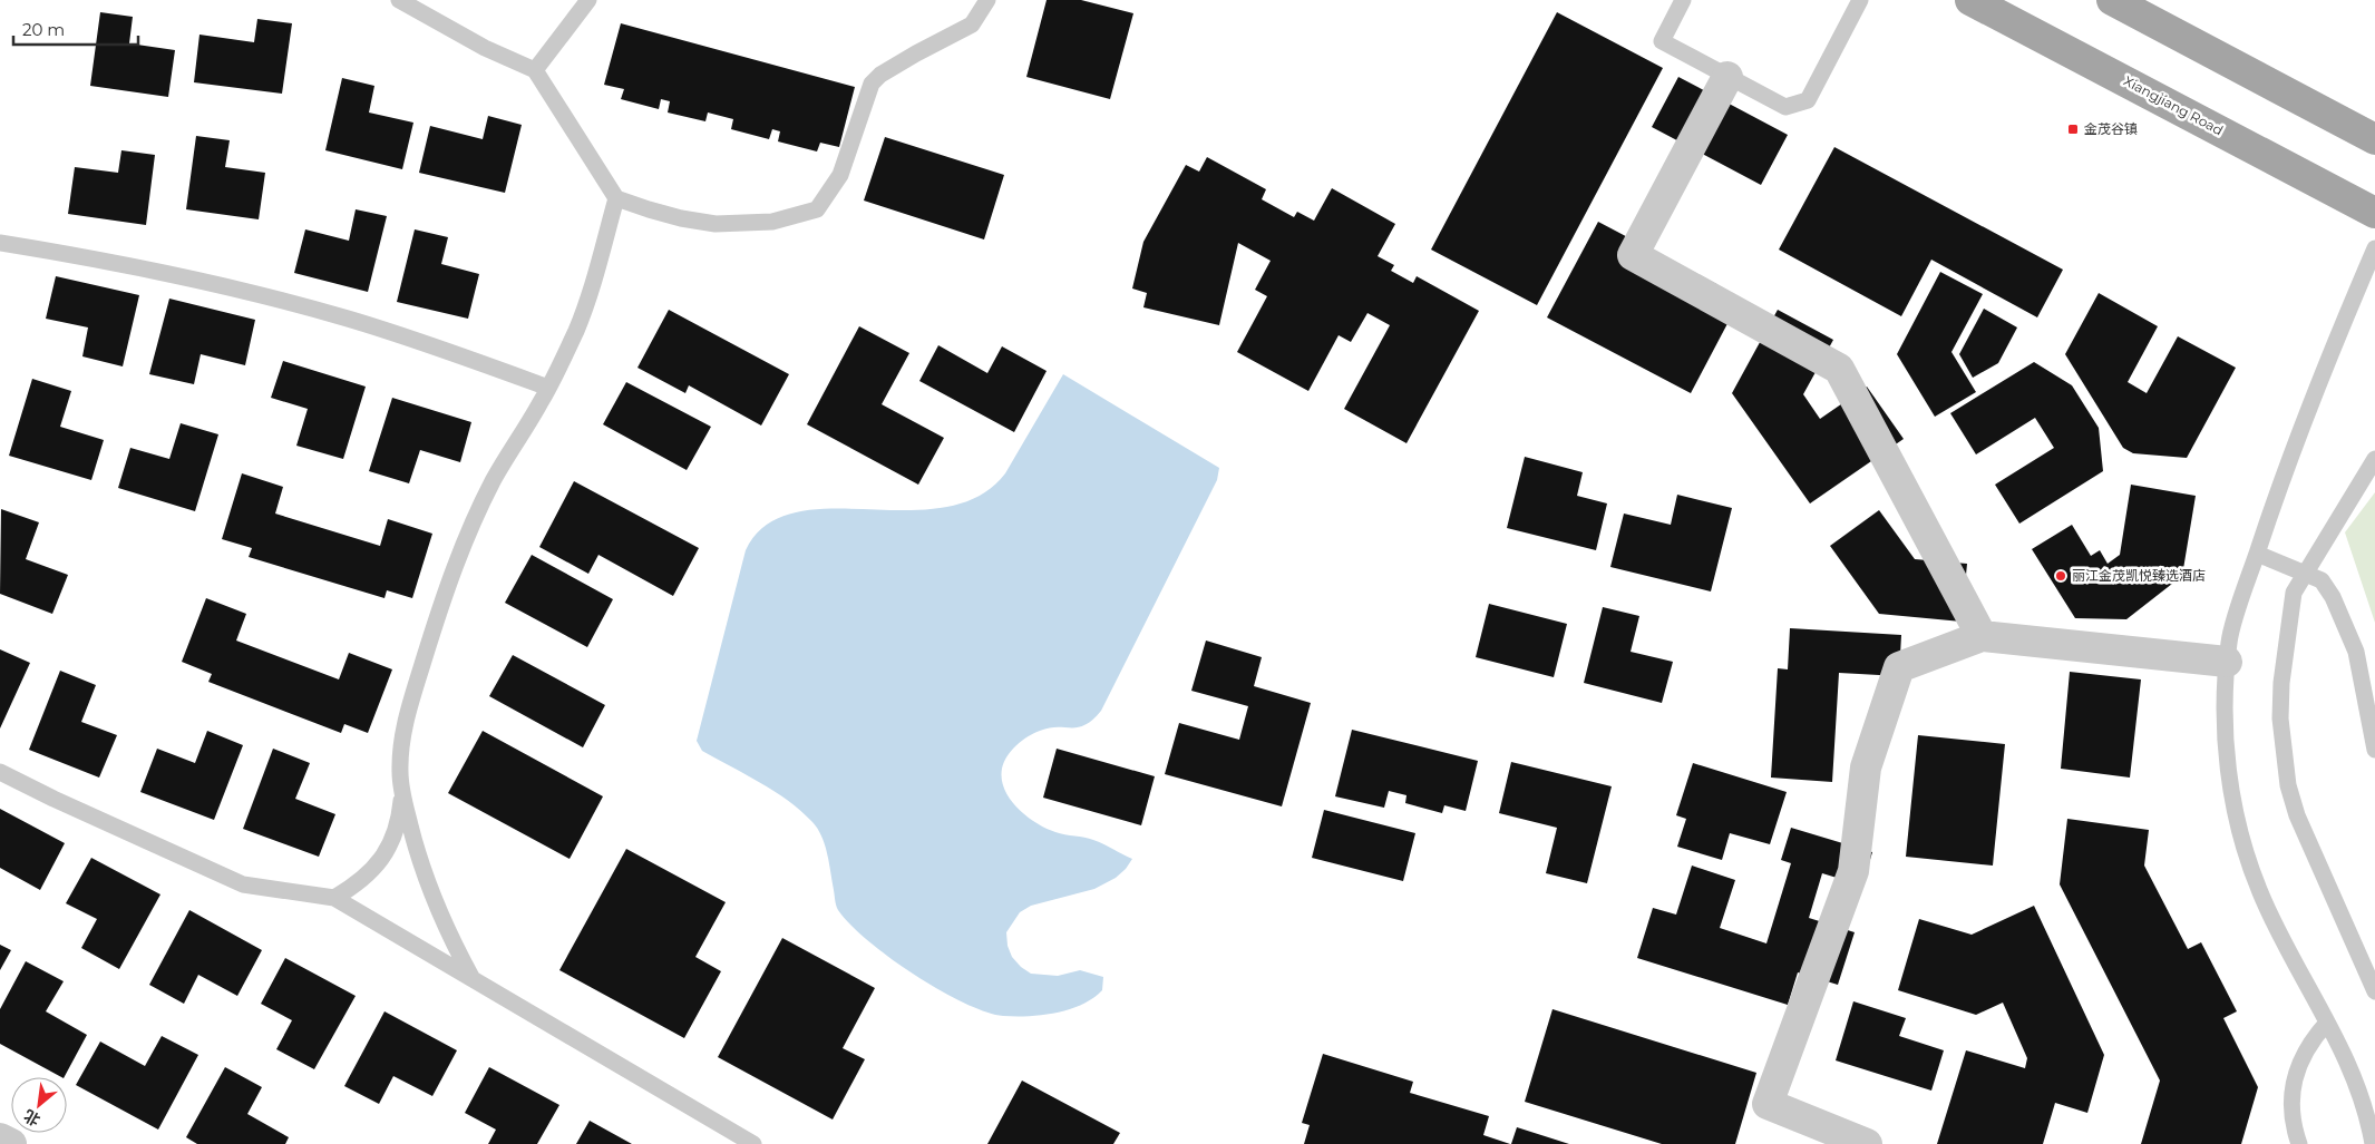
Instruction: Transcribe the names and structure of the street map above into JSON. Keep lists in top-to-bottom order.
{
  "streets": {
    "main road": ["Xiangjiang Road"]
  },
  "places": {
    "transit": ["金茂谷镇"],
    "other": ["丽江金茂凯悦臻选酒店"]
  },
  "scale_bar": "20 m",
  "north": "bottom left"
}
